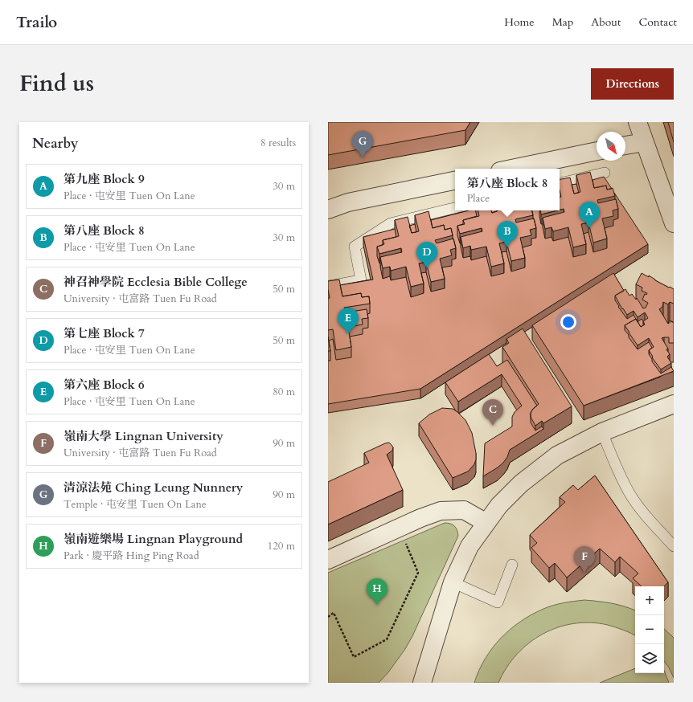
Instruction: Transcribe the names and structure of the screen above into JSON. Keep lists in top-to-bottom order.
{
  "north": "bottom right",
  "page": {
    "header": "Trailo",
    "nav": [
      "Home",
      "Map",
      "About",
      "Contact"
    ],
    "title": "Find us",
    "buttons": "Directions",
    "heading": ["Nearby", "8 results"],
    "pins": [
      "G",
      "A",
      "B",
      "D",
      "E",
      "C",
      "F",
      "H"
    ],
    "list": [
      {
        "mark": "A",
        "name": "第九座 Block 9",
        "note": "Place · 屯安里 Tuen On Lane",
        "value": "30 m"
      },
      {
        "mark": "B",
        "name": "第八座 Block 8",
        "note": "Place · 屯安里 Tuen On Lane",
        "value": "30 m"
      },
      {
        "mark": "C",
        "name": "神召神學院 Ecclesia Bible College",
        "note": "University · 屯富路 Tuen Fu Road",
        "value": "50 m"
      },
      {
        "mark": "D",
        "name": "第七座 Block 7",
        "note": "Place · 屯安里 Tuen On Lane",
        "value": "50 m"
      },
      {
        "mark": "E",
        "name": "第六座 Block 6",
        "note": "Place · 屯安里 Tuen On Lane",
        "value": "80 m"
      },
      {
        "mark": "F",
        "name": "嶺南大學 Lingnan University",
        "note": "University · 屯富路 Tuen Fu Road",
        "value": "90 m"
      },
      {
        "mark": "G",
        "name": "清涼法苑 Ching Leung Nunnery",
        "note": "Temple · 屯安里 Tuen On Lane",
        "value": "90 m"
      },
      {
        "mark": "H",
        "name": "嶺南遊樂場 Lingnan Playground",
        "note": "Park · 慶平路 Hing Ping Road",
        "value": "120 m"
      }
    ],
    "popup": ["第八座 Block 8", "Place"],
    "map_buttons": ["+", "−"]
  }
}
